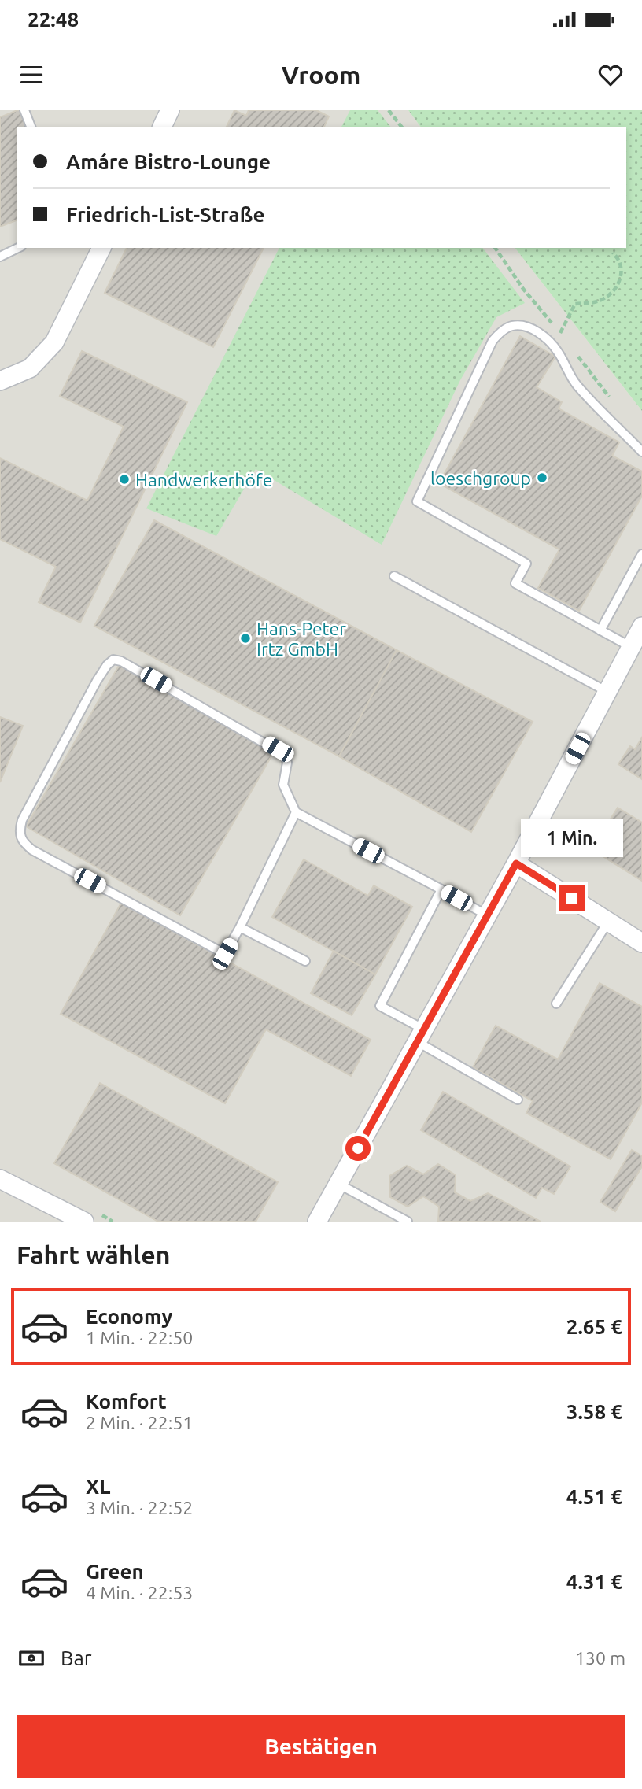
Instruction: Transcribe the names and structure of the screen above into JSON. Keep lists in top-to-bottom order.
{
  "places": ["loeschgroup", "Handwerkerhöfe", "Hans-Peter Irtz GmbH"],
  "page": {
    "status": "22:48",
    "header": "Vroom",
    "banner": ["Amáre Bistro-Lounge", "Friedrich-List-Straße"],
    "bubble": "1 Min.",
    "heading": "Fahrt wählen",
    "list": [
      {
        "name": "Economy",
        "note": "1 Min. · 22:50",
        "value": "2.65 €"
      },
      {
        "name": "Komfort",
        "note": "2 Min. · 22:51",
        "value": "3.58 €"
      },
      {
        "name": "XL",
        "note": "3 Min. · 22:52",
        "value": "4.51 €"
      },
      {
        "name": "Green",
        "note": "4 Min. · 22:53",
        "value": "4.31 €"
      }
    ],
    "pay": ["Bar", "130 m"],
    "buttons": "Bestätigen"
  }
}
